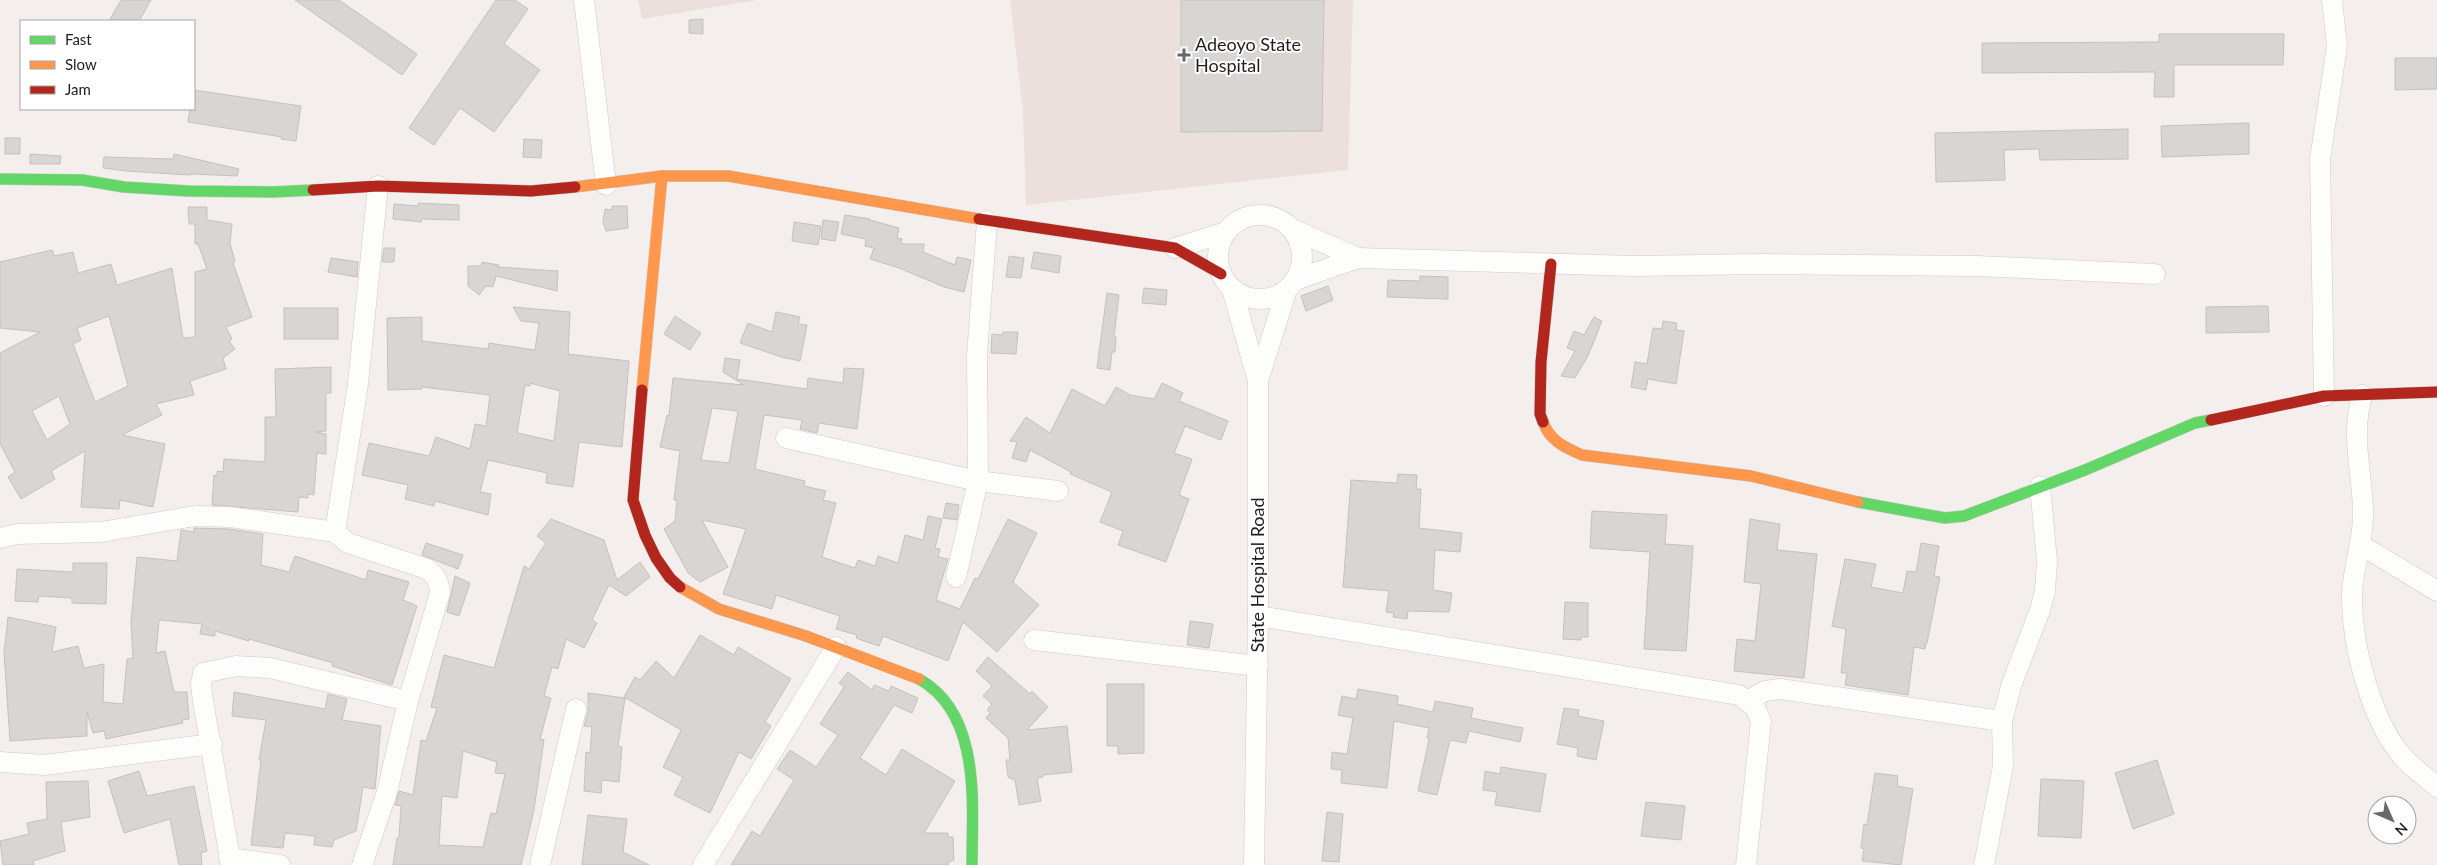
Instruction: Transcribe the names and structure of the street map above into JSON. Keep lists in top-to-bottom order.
{
  "streets": {
    "street": ["State Hospital Road"]
  },
  "places": {
    "health": ["Adeoyo State Hospital"]
  },
  "legend": ["Fast", "Slow", "Jam"],
  "north": "bottom right"
}
